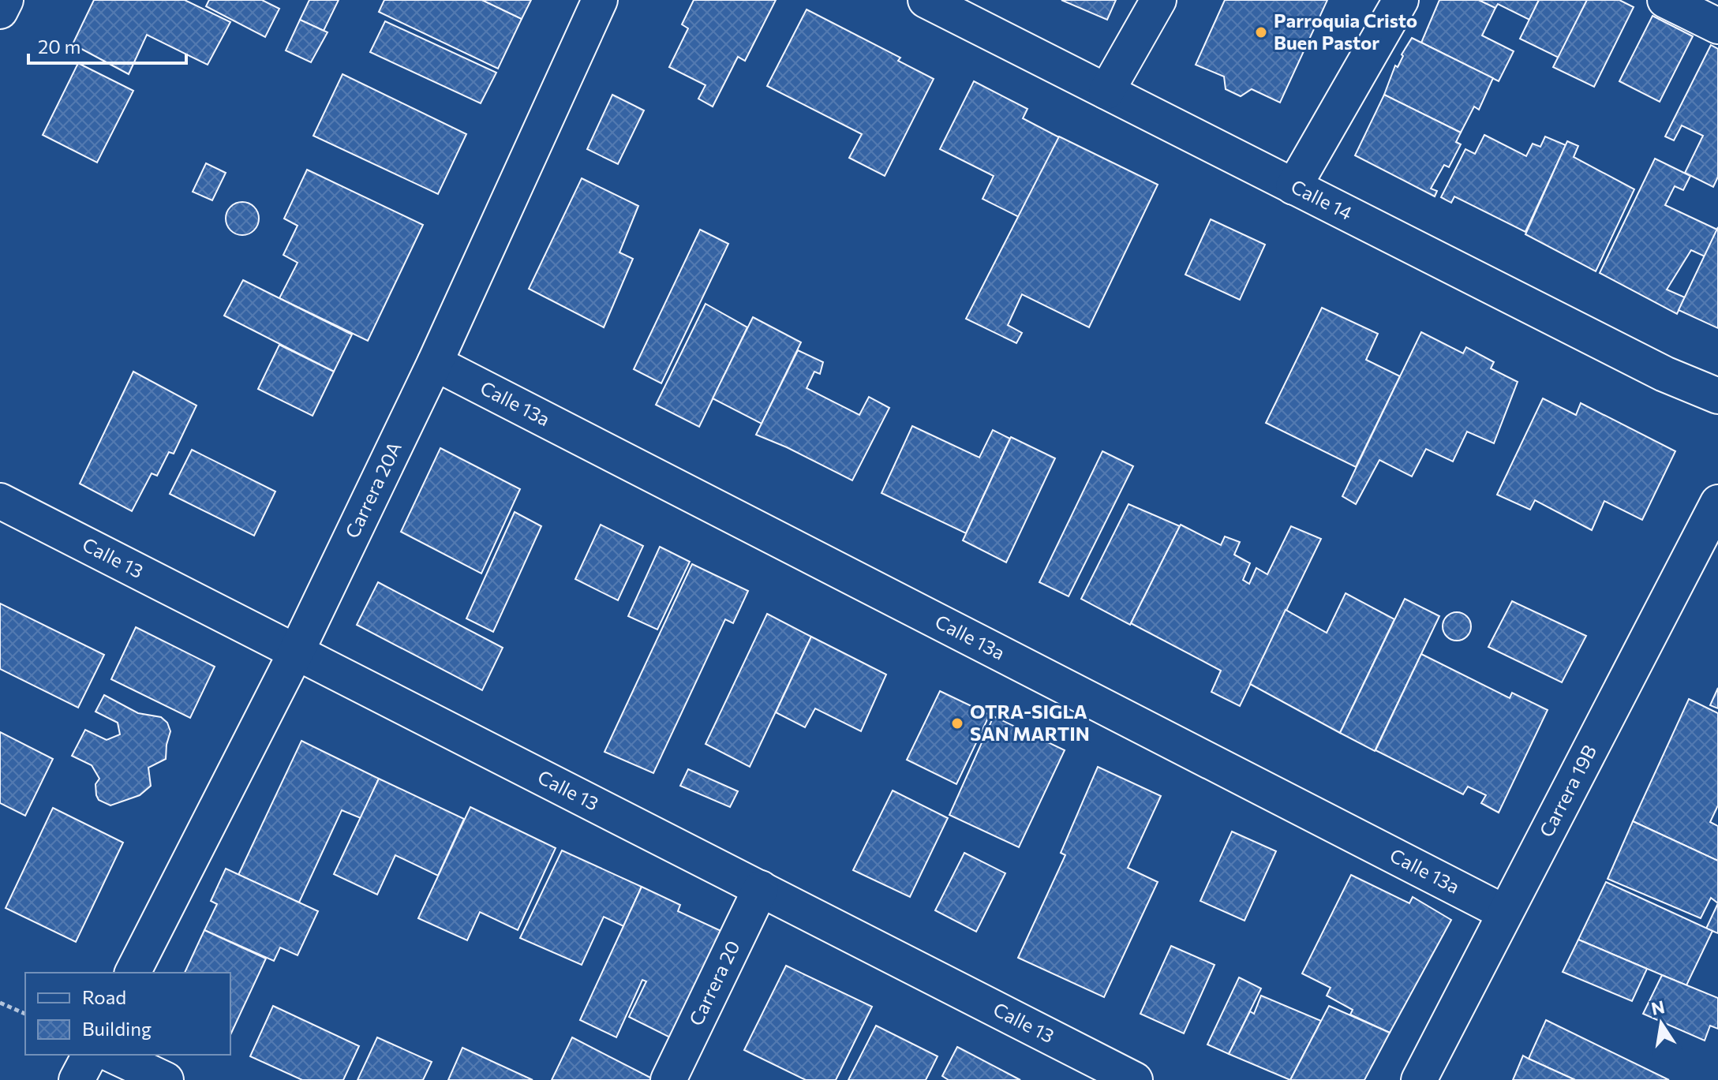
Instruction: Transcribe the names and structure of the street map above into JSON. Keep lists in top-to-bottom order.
{
  "streets": {
    "street": [
      "Calle 14",
      "Calle 13a",
      "Carrera 20A",
      "Calle 13",
      "Carrera 19B",
      "Carrera 20"
    ]
  },
  "crossings": [
    ["Calle 13a", "Carrera 20A"],
    ["Calle 13a", "Carrera 19B"],
    ["Carrera 20A", "Calle 13"],
    ["Calle 13", "Carrera 20"]
  ],
  "places": ["Parroquia Cristo Buen Pastor", "OTRA-SIGLA SAN MARTIN"],
  "legend": ["Road", "Building"],
  "scale_bar": "20 m",
  "north": "top"
}
